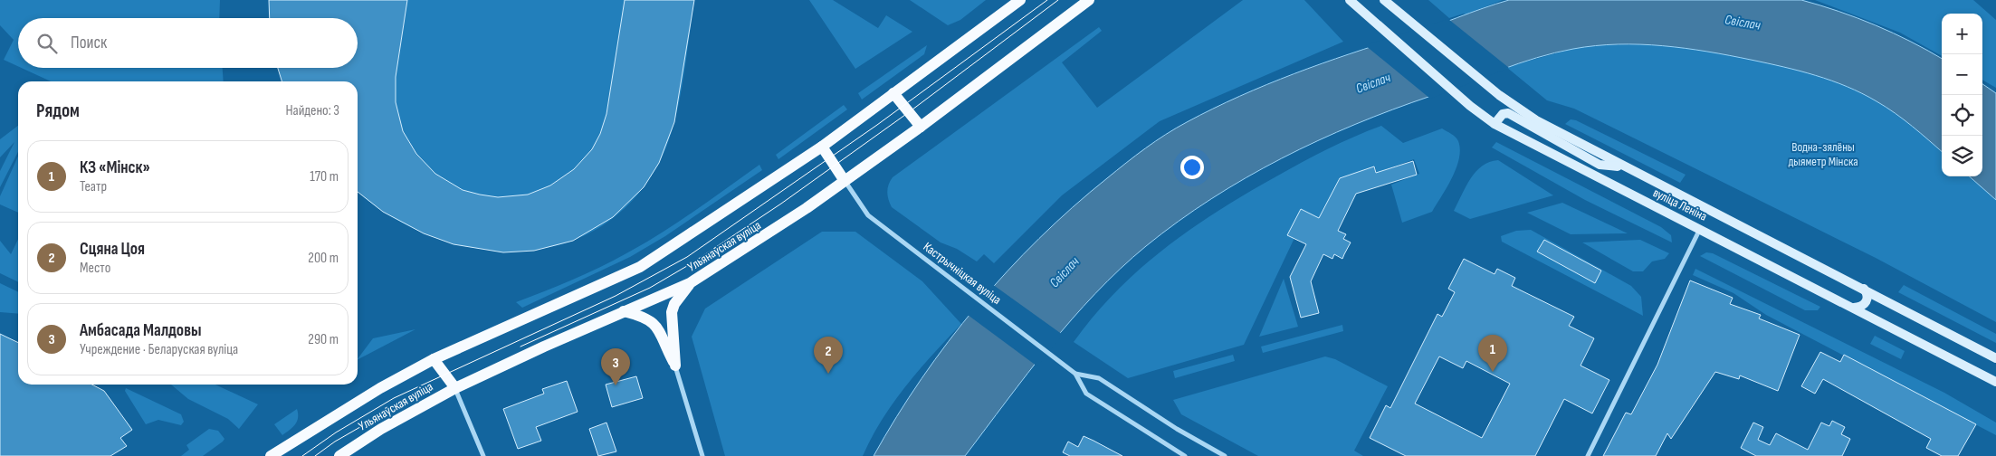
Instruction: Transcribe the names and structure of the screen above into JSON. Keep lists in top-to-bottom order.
{
  "streets": {
    "main road": ["вуліца Леніна", "Ульянаўская вуліца"],
    "street": ["Кастрычніцкая вуліца"]
  },
  "crossings": [
    ["Ульянаўская вуліца", "Кастрычніцкая вуліца"]
  ],
  "water": ["Свіслач"],
  "parks": ["Водна-зялёны дыяметр Мінска"],
  "page": {
    "map_buttons": ["+", "−"],
    "search": "Поиск",
    "heading": ["Рядом", "Найдено: 3"],
    "list": [
      {
        "mark": "1",
        "name": "КЗ «Мінск»",
        "note": "Театр",
        "value": "170 m"
      },
      {
        "mark": "2",
        "name": "Сцяна Цоя",
        "note": "Место",
        "value": "200 m"
      },
      {
        "mark": "3",
        "name": "Амбасада Малдовы",
        "note": "Учреждение · Беларуская вуліца",
        "value": "290 m"
      }
    ],
    "pins": ["1", "2", "3"]
  }
}
